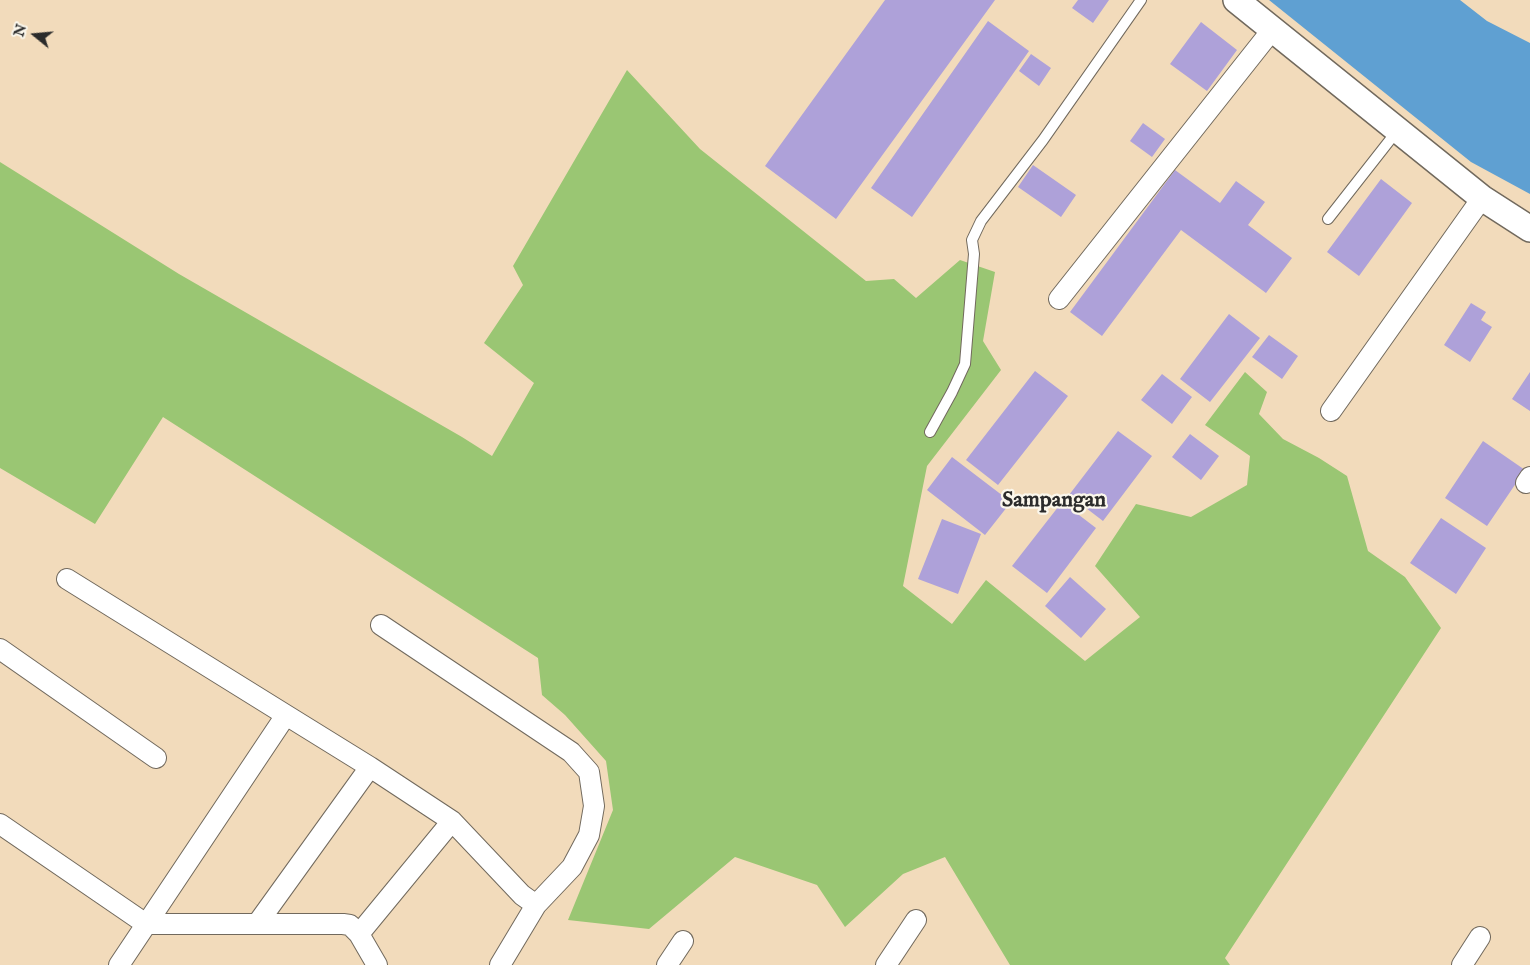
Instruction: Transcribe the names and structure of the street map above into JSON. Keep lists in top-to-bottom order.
{
  "districts": ["Sampangan"],
  "north": "left"
}
